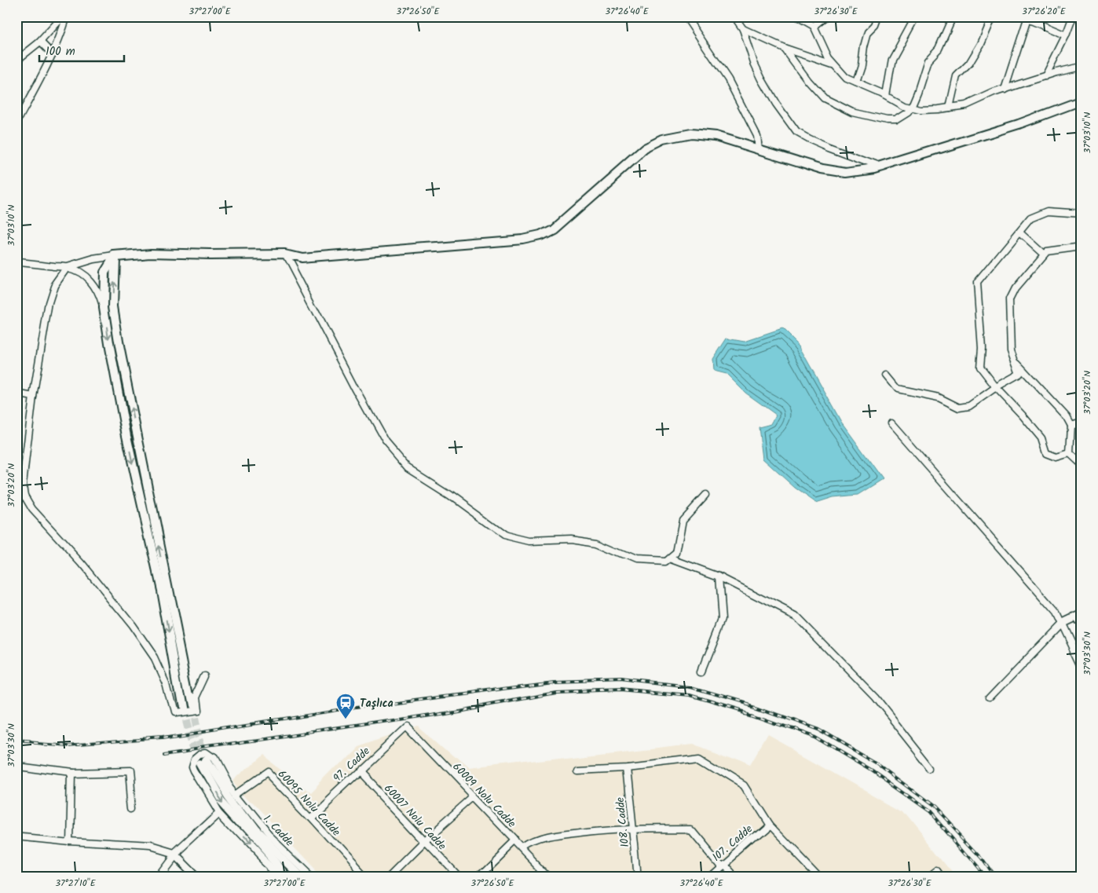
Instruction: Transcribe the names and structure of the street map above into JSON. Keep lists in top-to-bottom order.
{
  "streets": {
    "street": [
      "97. Cadde",
      "60009 Nolu Cadde",
      "60095 Nolu Cadde",
      "60007 Nolu Cadde",
      "108. Cadde",
      "1. Cadde",
      "107. Cadde"
    ]
  },
  "crossings": [
    ["97. Cadde", "60009 Nolu Cadde"],
    ["97. Cadde", "60095 Nolu Cadde"],
    ["97. Cadde", "60007 Nolu Cadde"],
    ["60095 Nolu Cadde", "1. Cadde"]
  ],
  "places": {
    "station": ["Taşlıca"]
  },
  "scale_bar": "100 m",
  "coordinates": [
    "37°27'00\"E",
    "37°26'50\"E",
    "37°26'40\"E",
    "37°26'30\"E",
    "37°26'20\"E",
    "37°03'10\"N",
    "37°03'20\"N",
    "37°03'30\"N",
    "37°27'10\"E"
  ]
}
